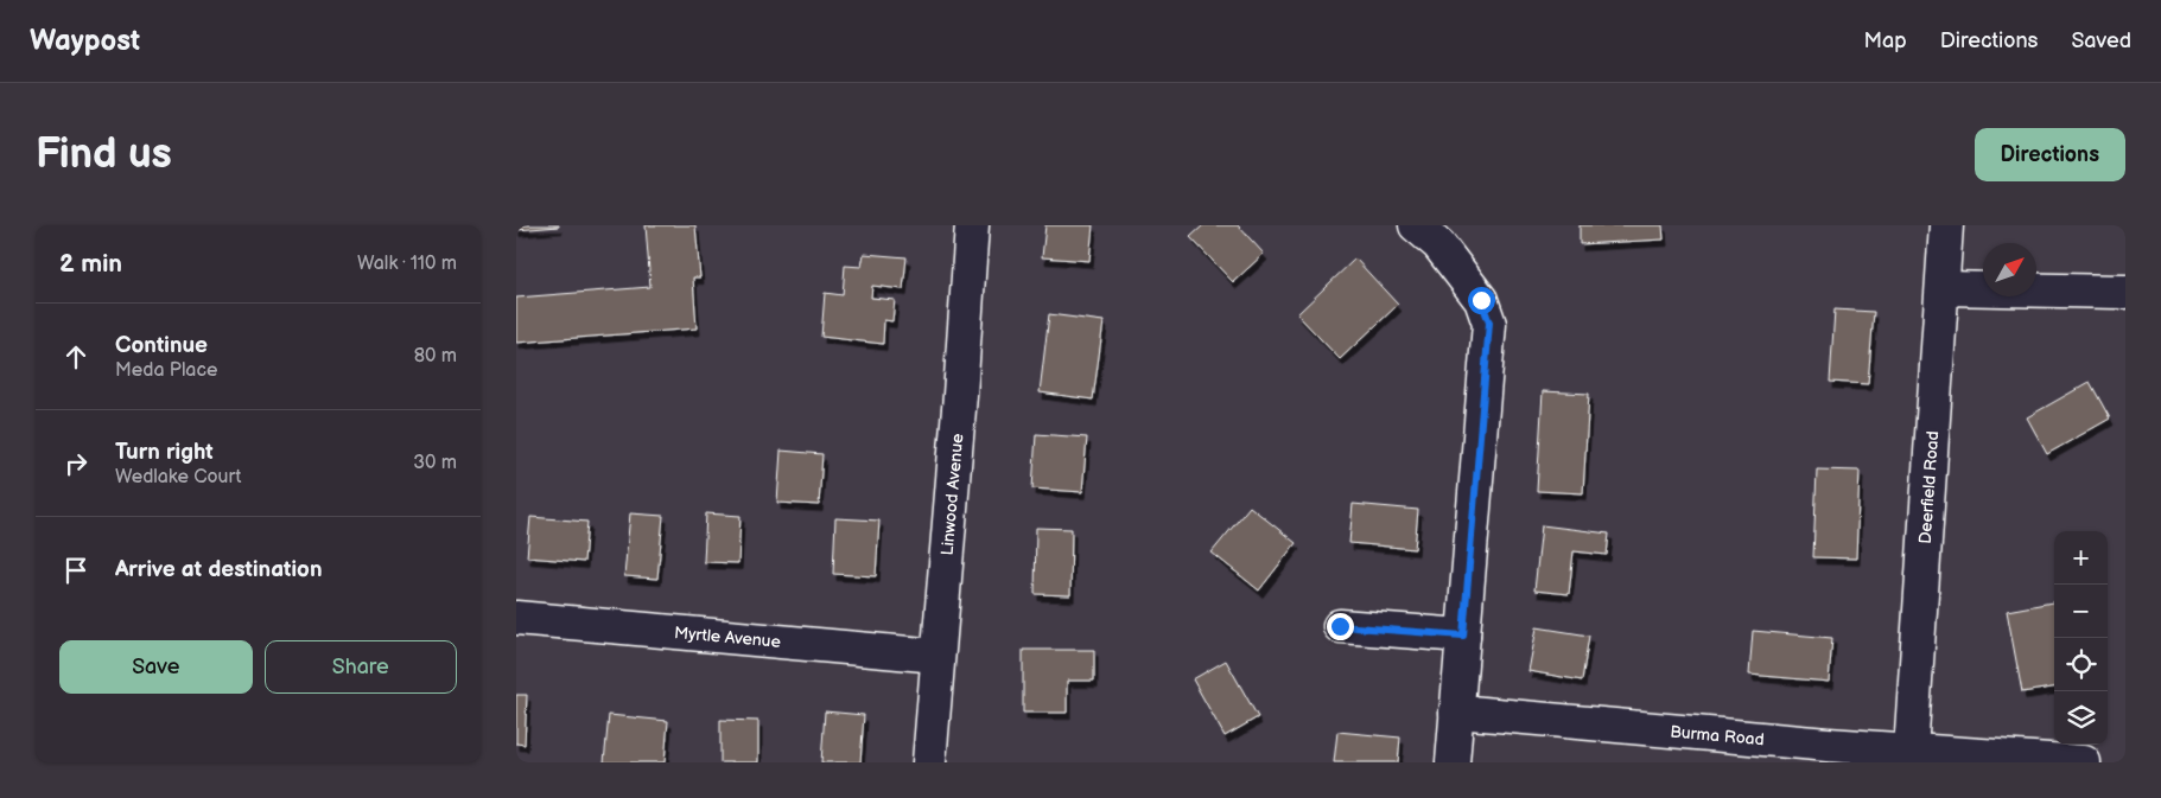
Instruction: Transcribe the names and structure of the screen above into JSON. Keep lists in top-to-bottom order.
{
  "streets": {
    "street": [
      "Deerfield Road",
      "Linwood Avenue",
      "Myrtle Avenue",
      "Burma Road"
    ]
  },
  "crossings": [
    ["Deerfield Road", "Burma Road"],
    ["Linwood Avenue", "Myrtle Avenue"]
  ],
  "north": "top right",
  "page": {
    "header": "Waypost",
    "nav": ["Map", "Directions", "Saved"],
    "buttons": [
      "Directions",
      ["Save", "Share"]
    ],
    "title": "Find us",
    "heading": ["2 min", "Walk · 110 m"],
    "list": [
      ["Continue", "Meda Place", "80 m"],
      ["Turn right", "Wedlake Court", "30 m"],
      "Arrive at destination"
    ],
    "map_buttons": ["+", "−"]
  }
}
